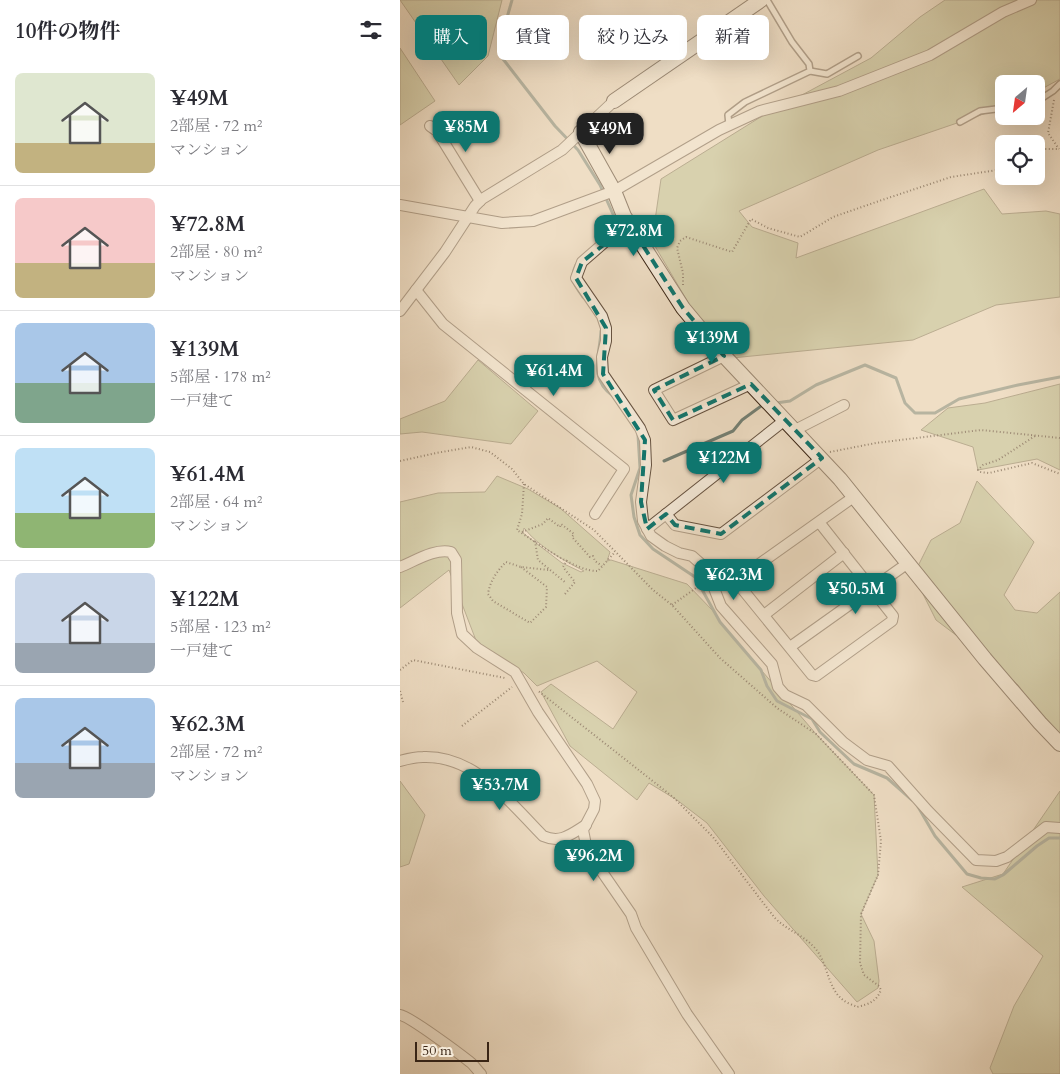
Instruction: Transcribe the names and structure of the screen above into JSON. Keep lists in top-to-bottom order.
{
  "scale_bar": "50 m",
  "north": "bottom left",
  "page": {
    "heading": "10件の物件",
    "chip": [
      "購入",
      "賃貸",
      "絞り込み",
      "新着"
    ],
    "list": [
      {
        "name": "¥49M",
        "note": "2部屋 · 72 m² · マンション"
      },
      {
        "name": "¥72.8M",
        "note": "2部屋 · 80 m² · マンション"
      },
      {
        "name": "¥139M",
        "note": "5部屋 · 178 m² · 一戸建て"
      },
      {
        "name": "¥61.4M",
        "note": "2部屋 · 64 m² · マンション"
      },
      {
        "name": "¥122M",
        "note": "5部屋 · 123 m² · 一戸建て"
      },
      {
        "name": "¥62.3M",
        "note": "2部屋 · 72 m² · マンション"
      }
    ],
    "price": [
      "¥85M",
      "¥49M",
      "¥72.8M",
      "¥139M",
      "¥61.4M",
      "¥122M",
      "¥62.3M",
      "¥50.5M",
      "¥53.7M",
      "¥96.2M"
    ],
    "scale": "50 m"
  }
}
